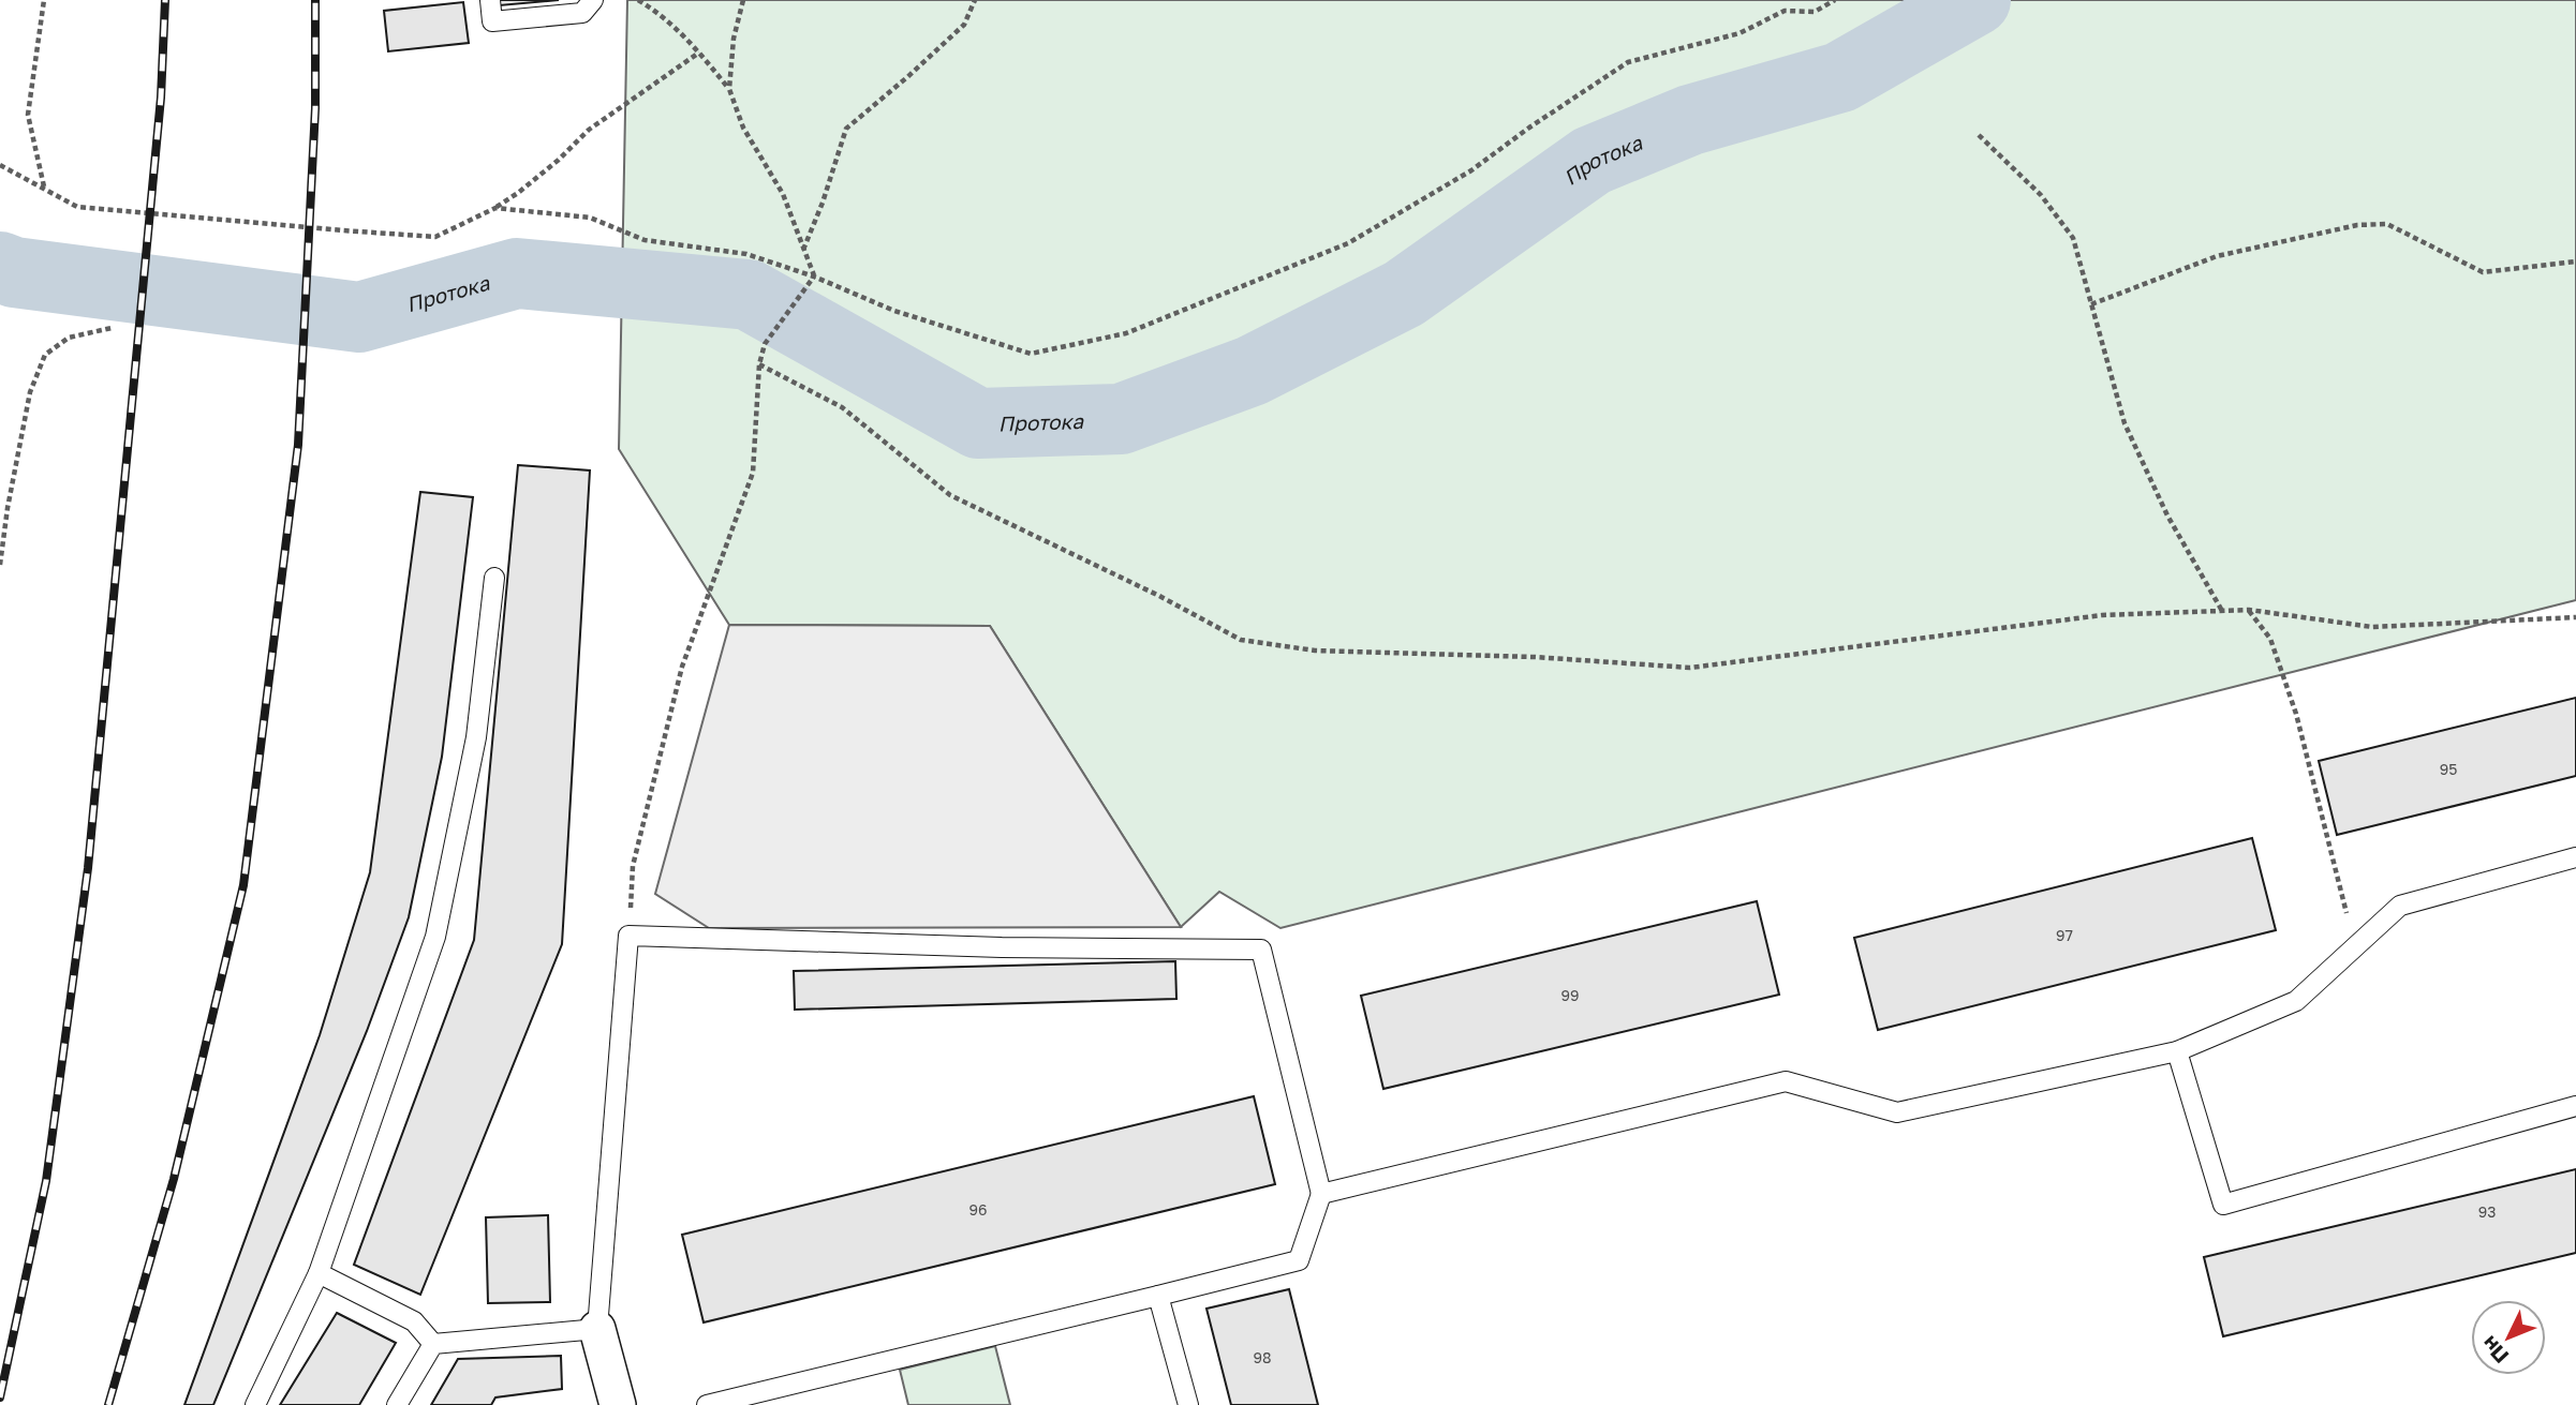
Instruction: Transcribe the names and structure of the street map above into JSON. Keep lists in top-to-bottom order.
{
  "water": ["Протока"],
  "house_numbers": [
    "95",
    "97",
    "99",
    "96",
    "93",
    "98"
  ],
  "north": "bottom left"
}
